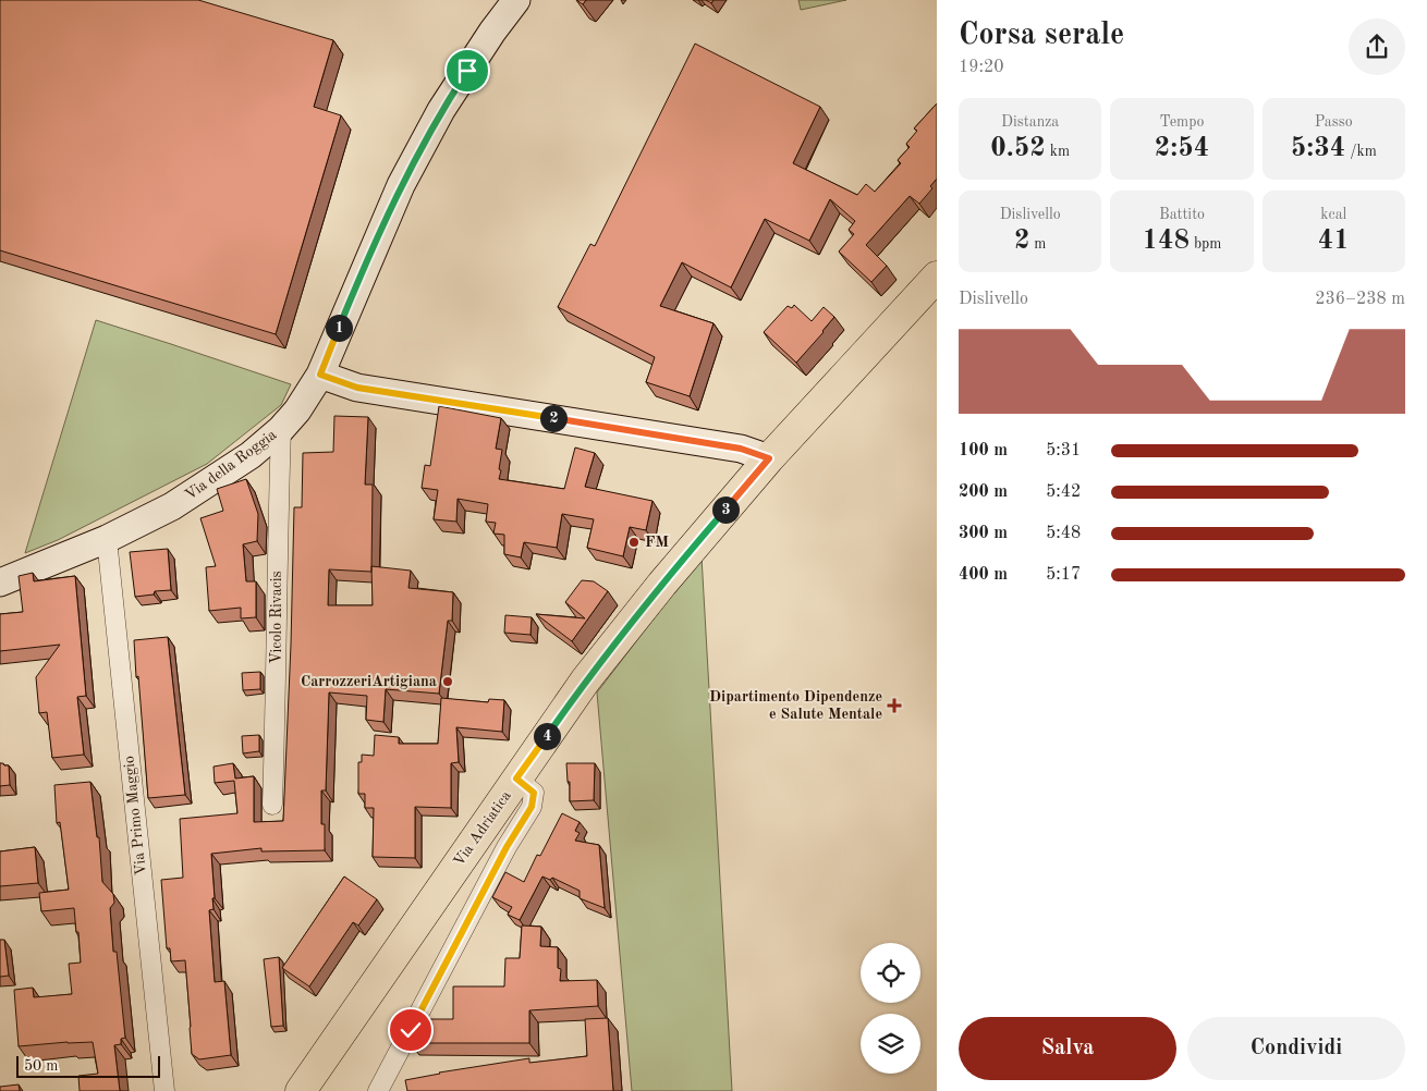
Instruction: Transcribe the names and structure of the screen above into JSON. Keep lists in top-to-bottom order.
{
  "streets": {
    "main road": ["Via Adriatica"],
    "street": ["Via della Roggia", "Vicolo Rivacis", "Via Primo Maggio"]
  },
  "crossings": [
    ["Via della Roggia", "Vicolo Rivacis"],
    ["Via della Roggia", "Via Primo Maggio"]
  ],
  "places": {
    "other": ["FM", "CarrozzeriArtigiana"],
    "health": ["Dipartimento Dipendenze e Salute Mentale"]
  },
  "scale_bar": "50 m",
  "page": {
    "heading": ["Corsa serale", "19:20"],
    "stats": [
      ["Distanza", "0.52 km"],
      ["Tempo", "2:54"],
      ["Passo", "5:34 /km"],
      ["Dislivello", "2 m"],
      ["Battito", "148 bpm"],
      ["kcal", "41"]
    ],
    "chart": ["Dislivello", "236–238 m"],
    "pins": [
      "1",
      "2",
      "3",
      "4"
    ],
    "list": [
      {
        "name": "100 m",
        "note": "5:31"
      },
      {
        "name": "200 m",
        "note": "5:42"
      },
      {
        "name": "300 m",
        "note": "5:48"
      },
      {
        "name": "400 m",
        "note": "5:17"
      }
    ],
    "buttons": ["Salva", "Condividi"],
    "scale": "50 m"
  }
}
